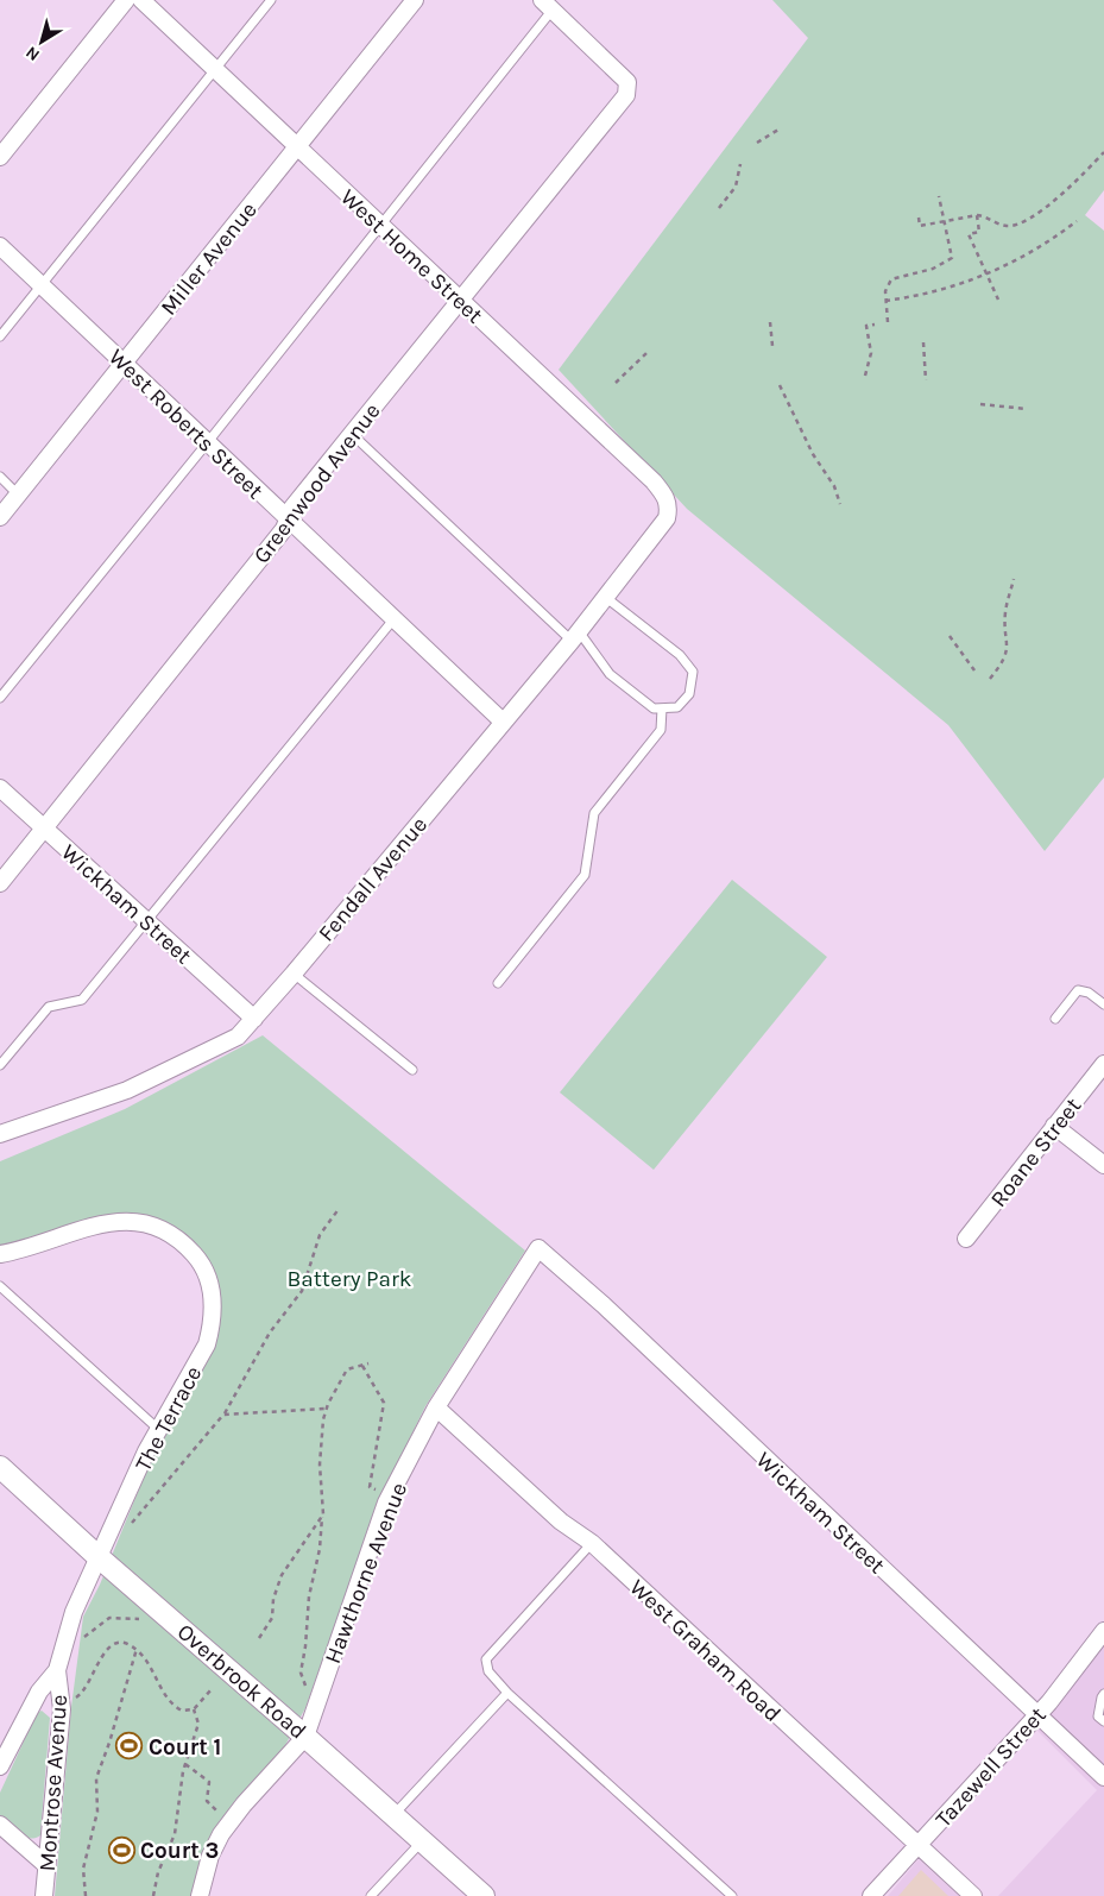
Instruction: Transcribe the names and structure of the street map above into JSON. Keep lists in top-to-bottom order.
{
  "streets": {
    "street": [
      "West Home Street",
      "Miller Avenue",
      "West Roberts Street",
      "Greenwood Avenue",
      "Fendall Avenue",
      "Wickham Street",
      "Roane Street",
      "The Terrace",
      "Hawthorne Avenue",
      "West Graham Road",
      "Overbrook Road",
      "Tazewell Street",
      "Montrose Avenue"
    ]
  },
  "crossings": [
    ["West Home Street", "Miller Avenue"],
    ["West Home Street", "Greenwood Avenue"],
    ["West Home Street", "Fendall Avenue"],
    ["Miller Avenue", "West Roberts Street"],
    ["West Roberts Street", "Greenwood Avenue"],
    ["West Roberts Street", "Fendall Avenue"],
    ["Greenwood Avenue", "Wickham Street"],
    ["Fendall Avenue", "Wickham Street"],
    ["Wickham Street", "Hawthorne Avenue"],
    ["Wickham Street", "Tazewell Street"],
    ["The Terrace", "Overbrook Road"],
    ["The Terrace", "Montrose Avenue"],
    ["Hawthorne Avenue", "West Graham Road"],
    ["Hawthorne Avenue", "Overbrook Road"],
    ["West Graham Road", "Tazewell Street"]
  ],
  "parks": ["Battery Park"],
  "places": {
    "sports": ["Court 1", "Court 3"]
  },
  "north": "bottom left"
}
